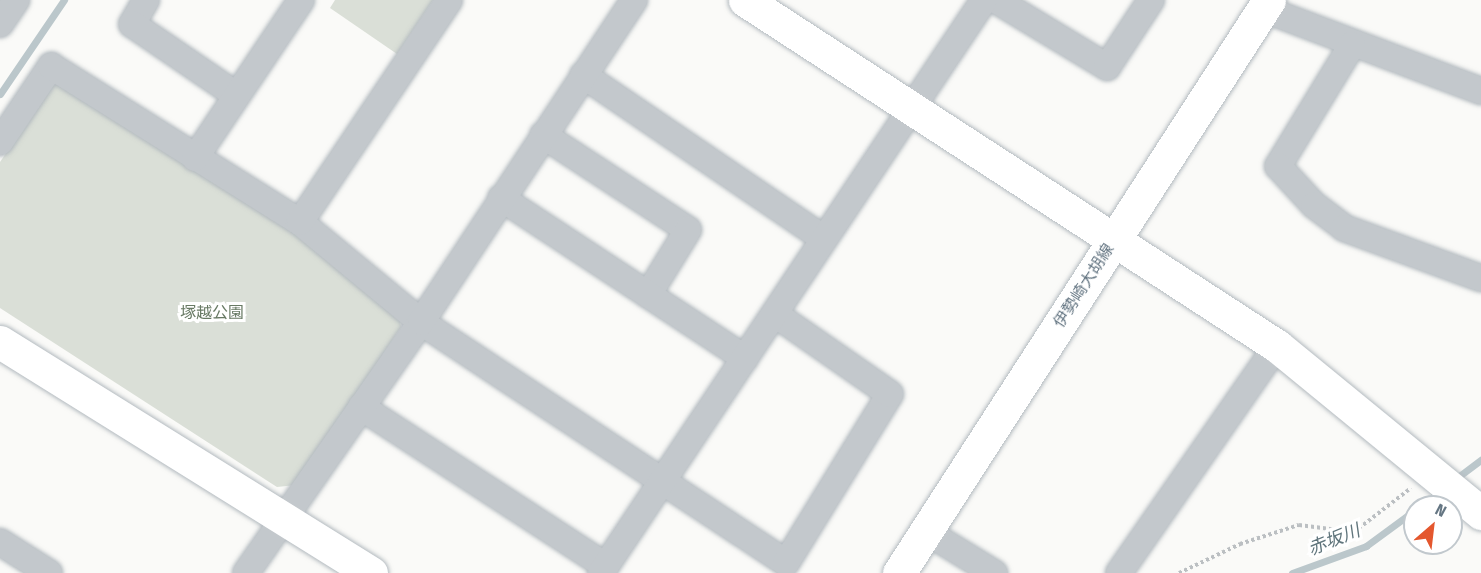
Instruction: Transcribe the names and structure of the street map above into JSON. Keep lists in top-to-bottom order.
{
  "streets": {
    "street": ["伊勢崎大胡線"]
  },
  "water": ["赤坂川"],
  "parks": ["塚越公園"],
  "north": "top right"
}
